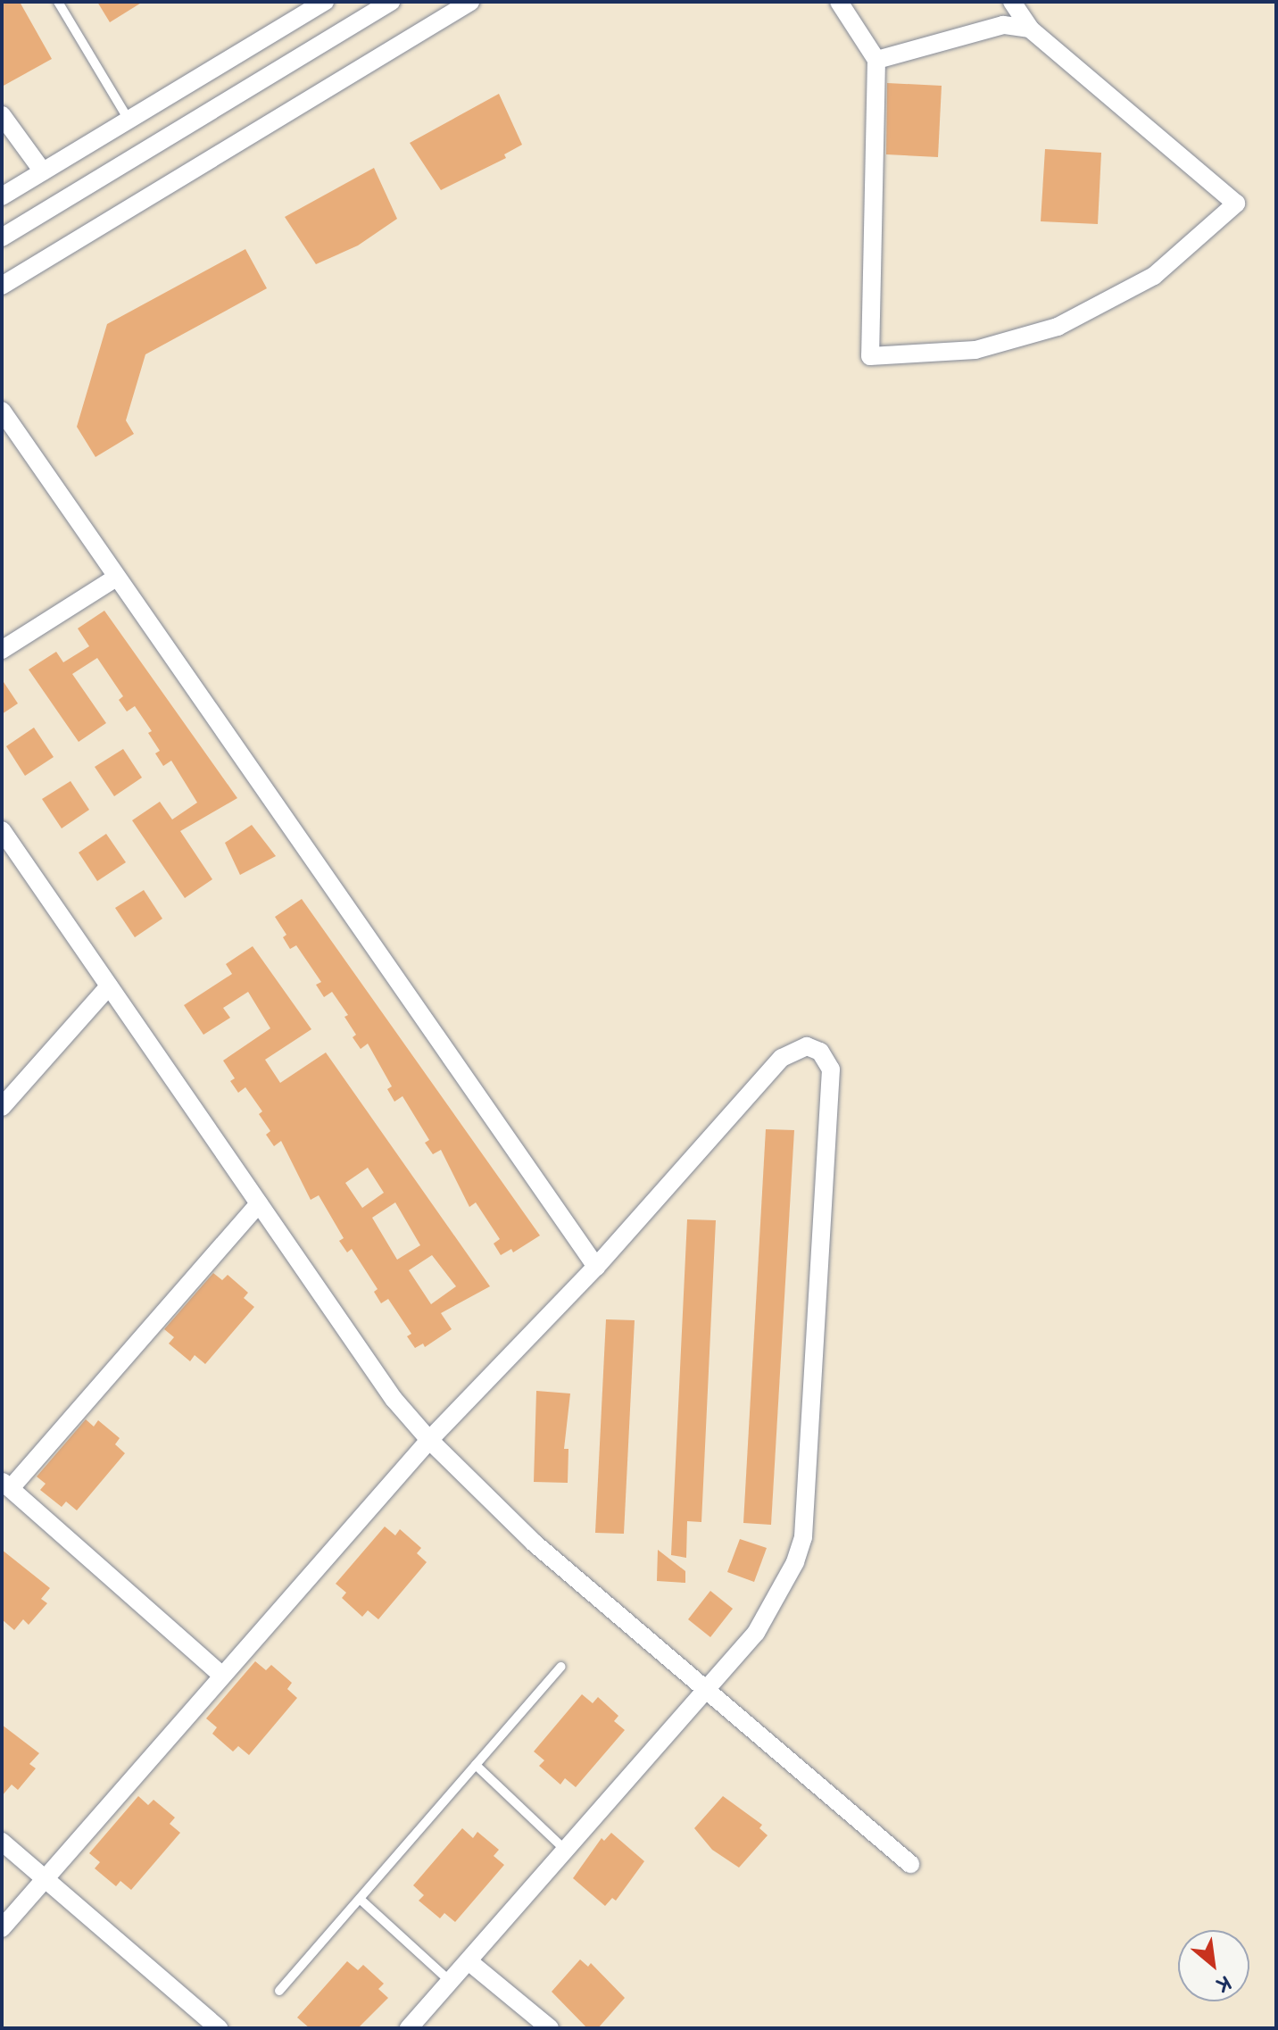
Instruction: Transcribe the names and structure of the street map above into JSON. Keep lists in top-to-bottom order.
{
  "north": "bottom right"
}
